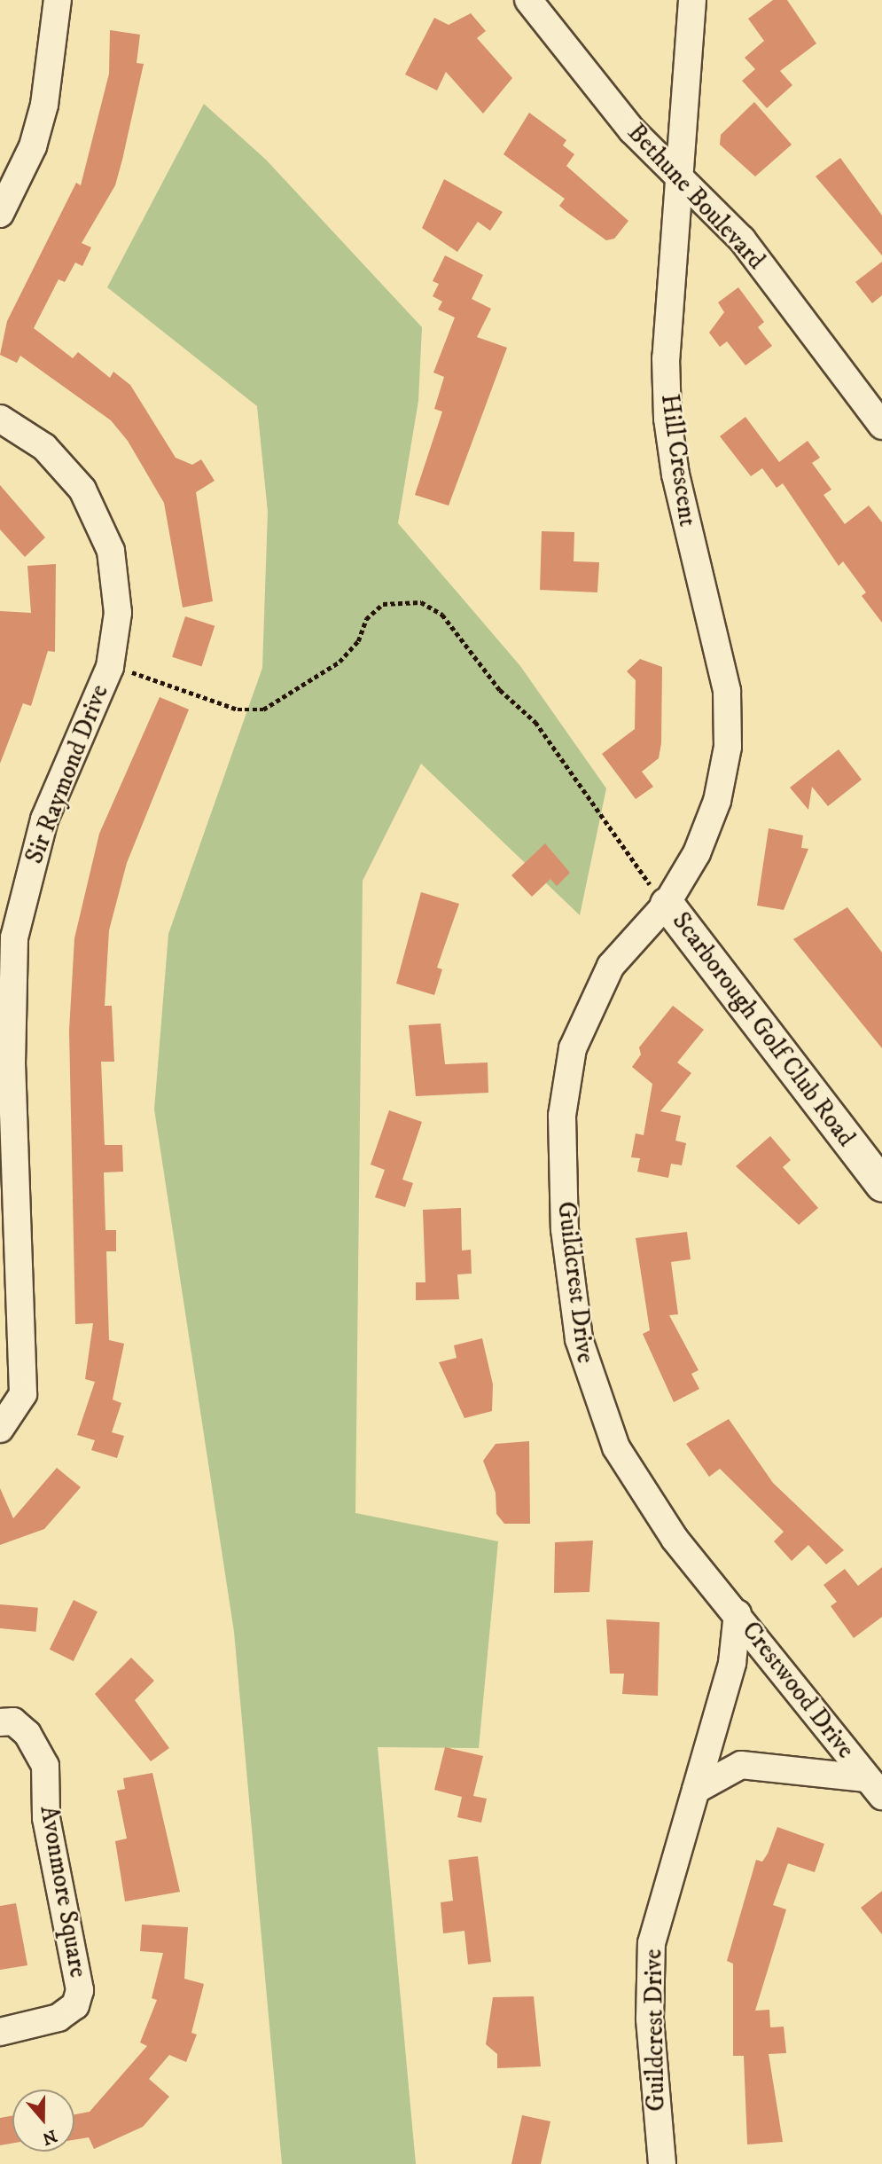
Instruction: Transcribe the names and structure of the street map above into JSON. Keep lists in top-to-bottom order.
{
  "streets": {
    "street": [
      "Bethune Boulevard",
      "Hill Crescent",
      "Sir Raymond Drive",
      "Scarborough Golf Club Road",
      "Guildcrest Drive",
      "Crestwood Drive",
      "Avonmore Square"
    ]
  },
  "crossings": [
    ["Bethune Boulevard", "Hill Crescent"],
    ["Hill Crescent", "Scarborough Golf Club Road"],
    ["Hill Crescent", "Guildcrest Drive"],
    ["Scarborough Golf Club Road", "Guildcrest Drive"],
    ["Guildcrest Drive", "Crestwood Drive"]
  ],
  "north": "bottom"
}
